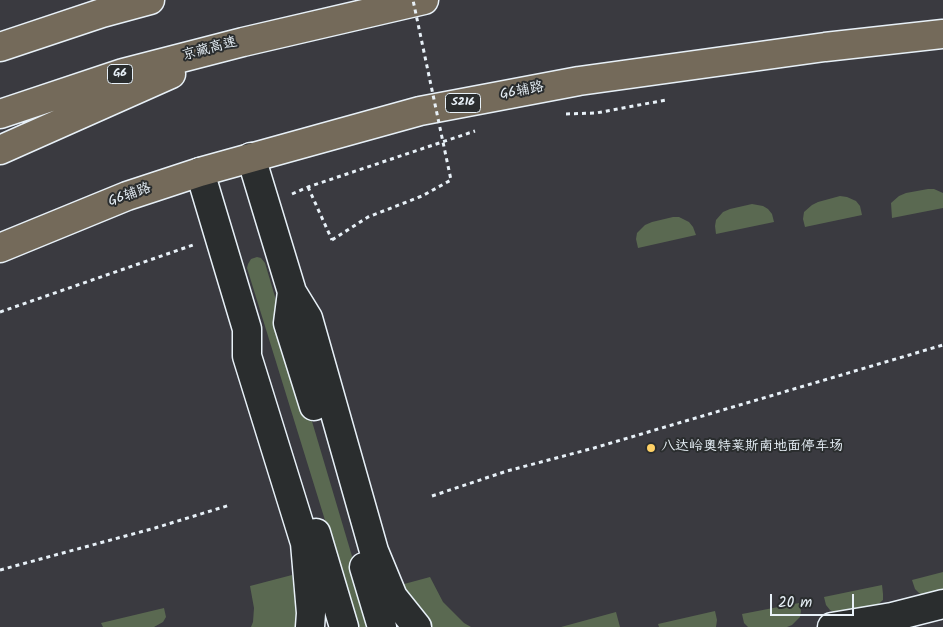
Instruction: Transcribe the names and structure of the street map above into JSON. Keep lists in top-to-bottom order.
{
  "streets": {
    "main road": [
      "京藏高速",
      "G6",
      "G6辅路",
      "S216"
    ]
  },
  "places": ["八达岭奥特莱斯南地面停车场"],
  "scale_bar": "20 m"
}
